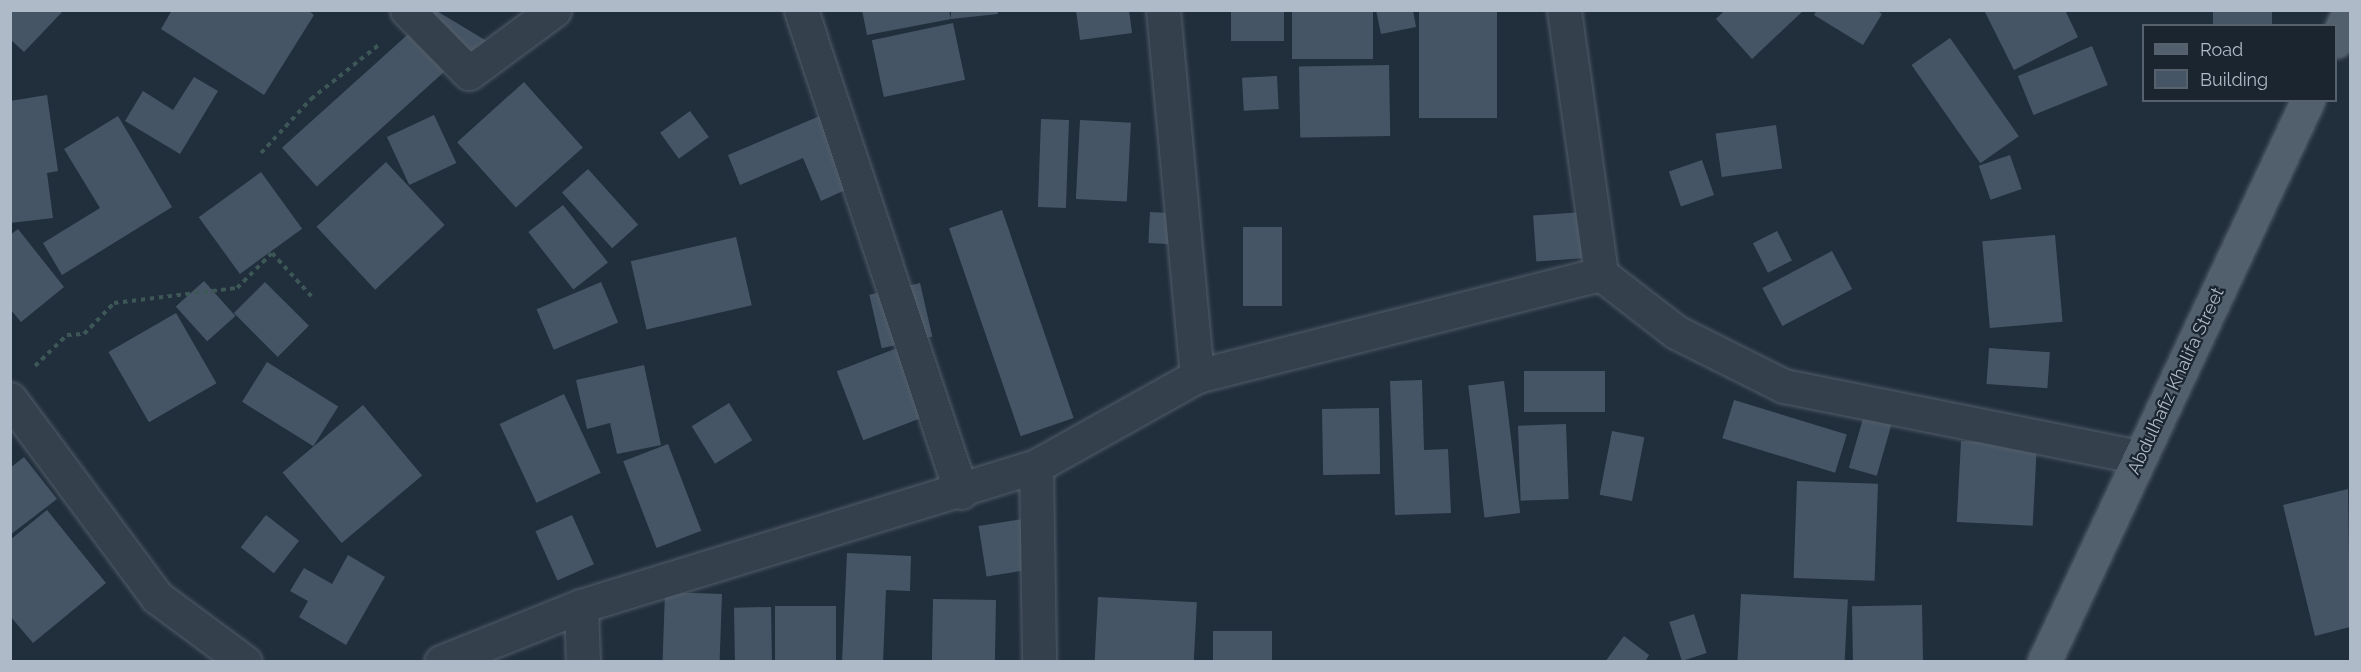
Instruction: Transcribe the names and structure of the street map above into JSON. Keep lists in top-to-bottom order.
{
  "streets": {
    "main road": ["Abdulhafiz Khalifa Street"]
  },
  "legend": ["Road", "Building"]
}
